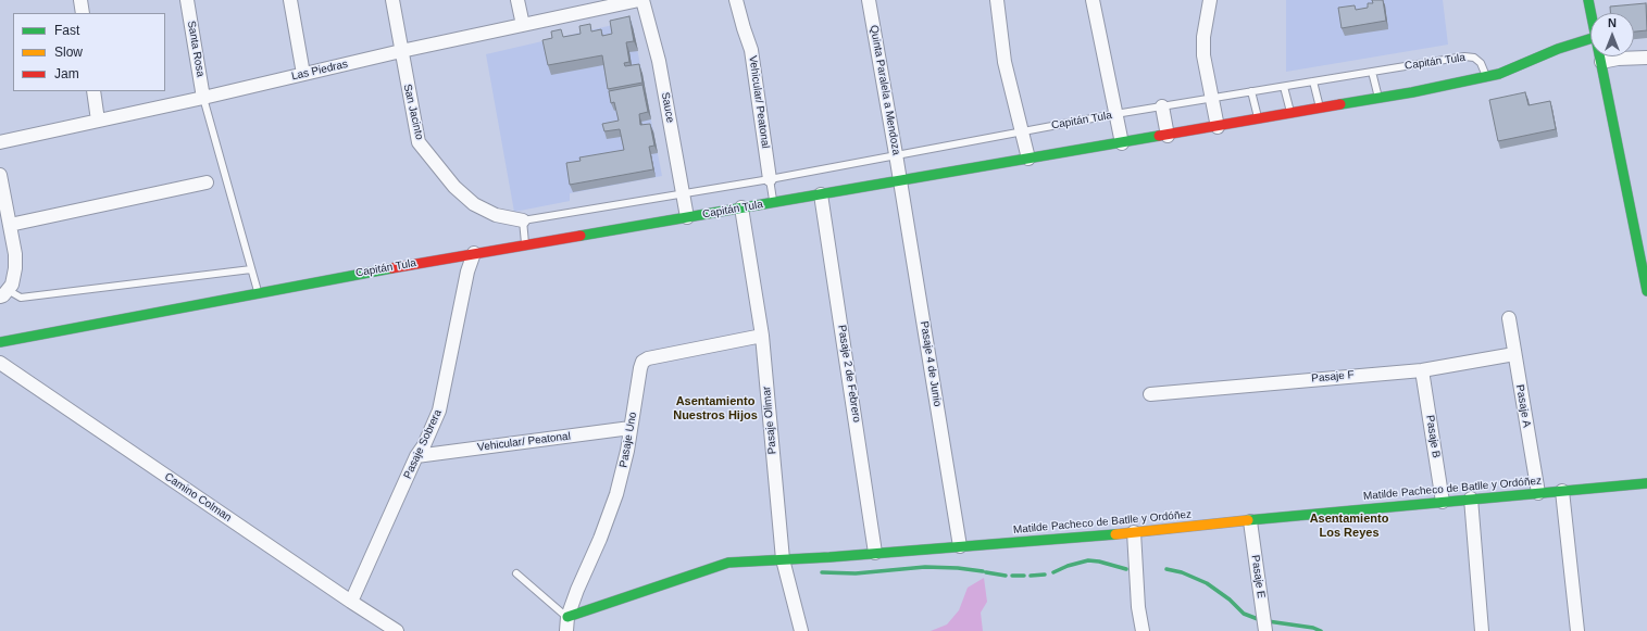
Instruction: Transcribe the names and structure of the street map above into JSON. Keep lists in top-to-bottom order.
{
  "streets": {
    "street": [
      "Santa Rosa",
      "Capitán Tula",
      "Las Piedras",
      "Quinta Paralela a Mendoza",
      "Vehicular/ Peatonal",
      "Sauce",
      "San Jacinto",
      "Pasaje 4 de Junio",
      "Pasaje 2 de Febrero",
      "Pasaje F",
      "Pasaje A",
      "Pasaje Olimar",
      "Pasaje B",
      "Pasaje Uno",
      "Pasaje Sobrera",
      "Matilde Pacheco de Batlle y Ordóñez",
      "Camino Colman",
      "Pasaje E"
    ]
  },
  "crossings": [
    ["Santa Rosa", "Las Piedras"],
    ["Capitán Tula", "Quinta Paralela a Mendoza"],
    ["Capitán Tula", "Vehicular/ Peatonal"],
    ["Capitán Tula", "Sauce"],
    ["Capitán Tula", "San Jacinto"],
    ["Capitán Tula", "Pasaje 4 de Junio"],
    ["Capitán Tula", "Pasaje 2 de Febrero"],
    ["Capitán Tula", "Pasaje Olimar"],
    ["Capitán Tula", "Pasaje Sobrera"],
    ["Las Piedras", "San Jacinto"],
    ["Quinta Paralela a Mendoza", "Pasaje 4 de Junio"],
    ["Vehicular/ Peatonal", "Pasaje Uno"],
    ["Vehicular/ Peatonal", "Pasaje Sobrera"],
    ["Pasaje 4 de Junio", "Matilde Pacheco de Batlle y Ordóñez"],
    ["Pasaje 2 de Febrero", "Matilde Pacheco de Batlle y Ordóñez"],
    ["Pasaje F", "Pasaje A"],
    ["Pasaje F", "Pasaje B"],
    ["Pasaje A", "Matilde Pacheco de Batlle y Ordóñez"],
    ["Pasaje Olimar", "Pasaje Uno"],
    ["Pasaje Olimar", "Matilde Pacheco de Batlle y Ordóñez"],
    ["Pasaje B", "Matilde Pacheco de Batlle y Ordóñez"],
    ["Pasaje Uno", "Matilde Pacheco de Batlle y Ordóñez"],
    ["Pasaje Sobrera", "Camino Colman"],
    ["Matilde Pacheco de Batlle y Ordóñez", "Pasaje E"]
  ],
  "districts": ["Asentamiento Nuestros Hijos", "Asentamiento Los Reyes"],
  "legend": ["Fast", "Slow", "Jam"],
  "north": "top"
}
